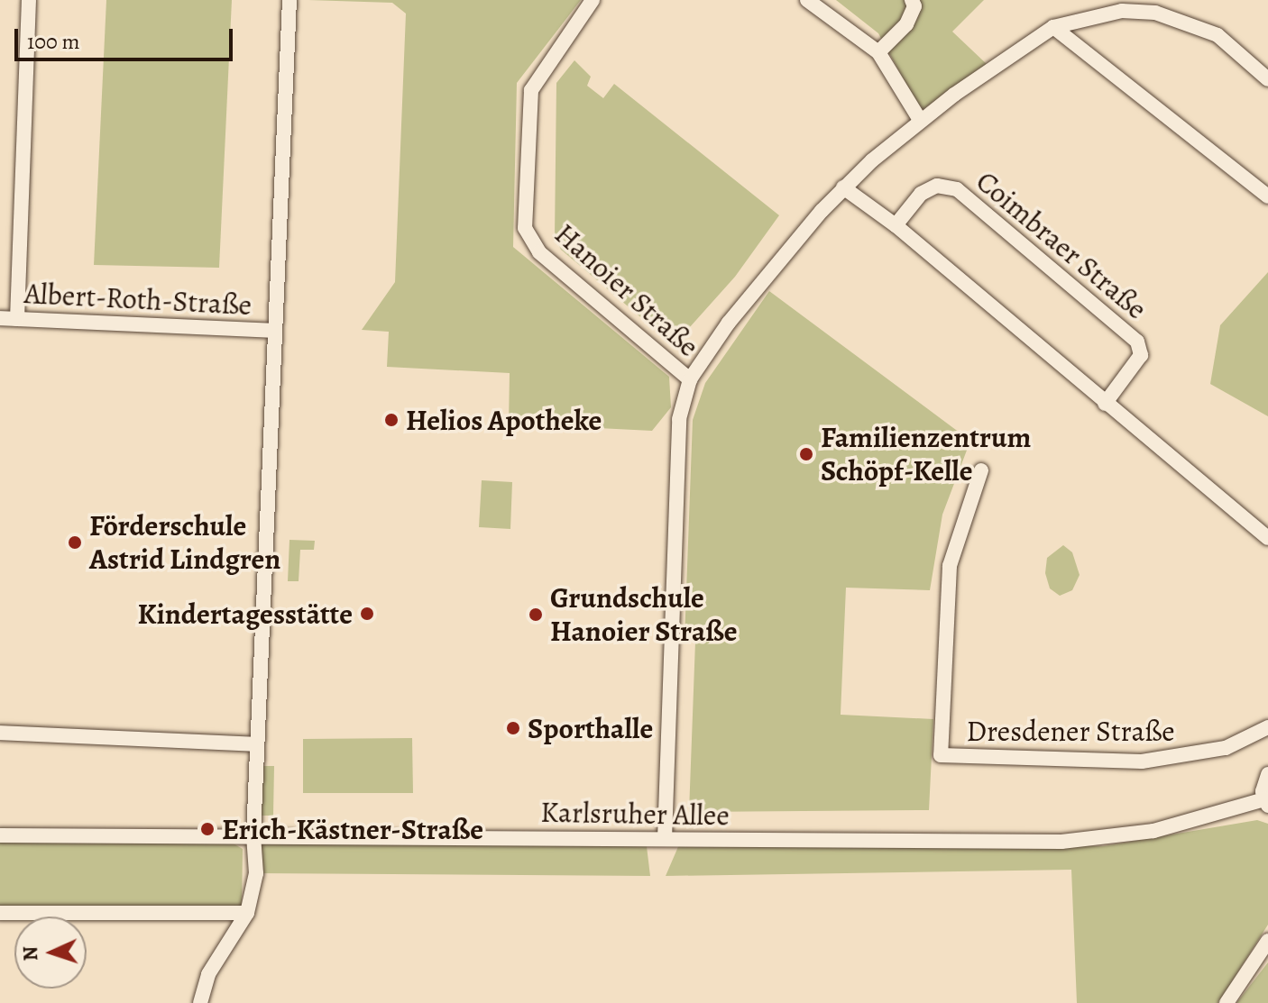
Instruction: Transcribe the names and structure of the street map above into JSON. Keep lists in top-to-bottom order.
{
  "streets": {
    "street": [
      "Coimbraer Straße",
      "Hanoier Straße",
      "Albert-Roth-Straße",
      "Dresdener Straße",
      "Karlsruher Allee"
    ]
  },
  "crossings": [
    ["Hanoier Straße", "Karlsruher Allee"]
  ],
  "places": [
    "Helios Apotheke",
    "Familienzentrum Schöpf-Kelle",
    "Förderschule Astrid Lindgren",
    "Kindertagesstätte",
    "Grundschule Hanoier Straße",
    "Sporthalle",
    "Erich-Kästner-Straße"
  ],
  "scale_bar": "100 m",
  "north": "left"
}
